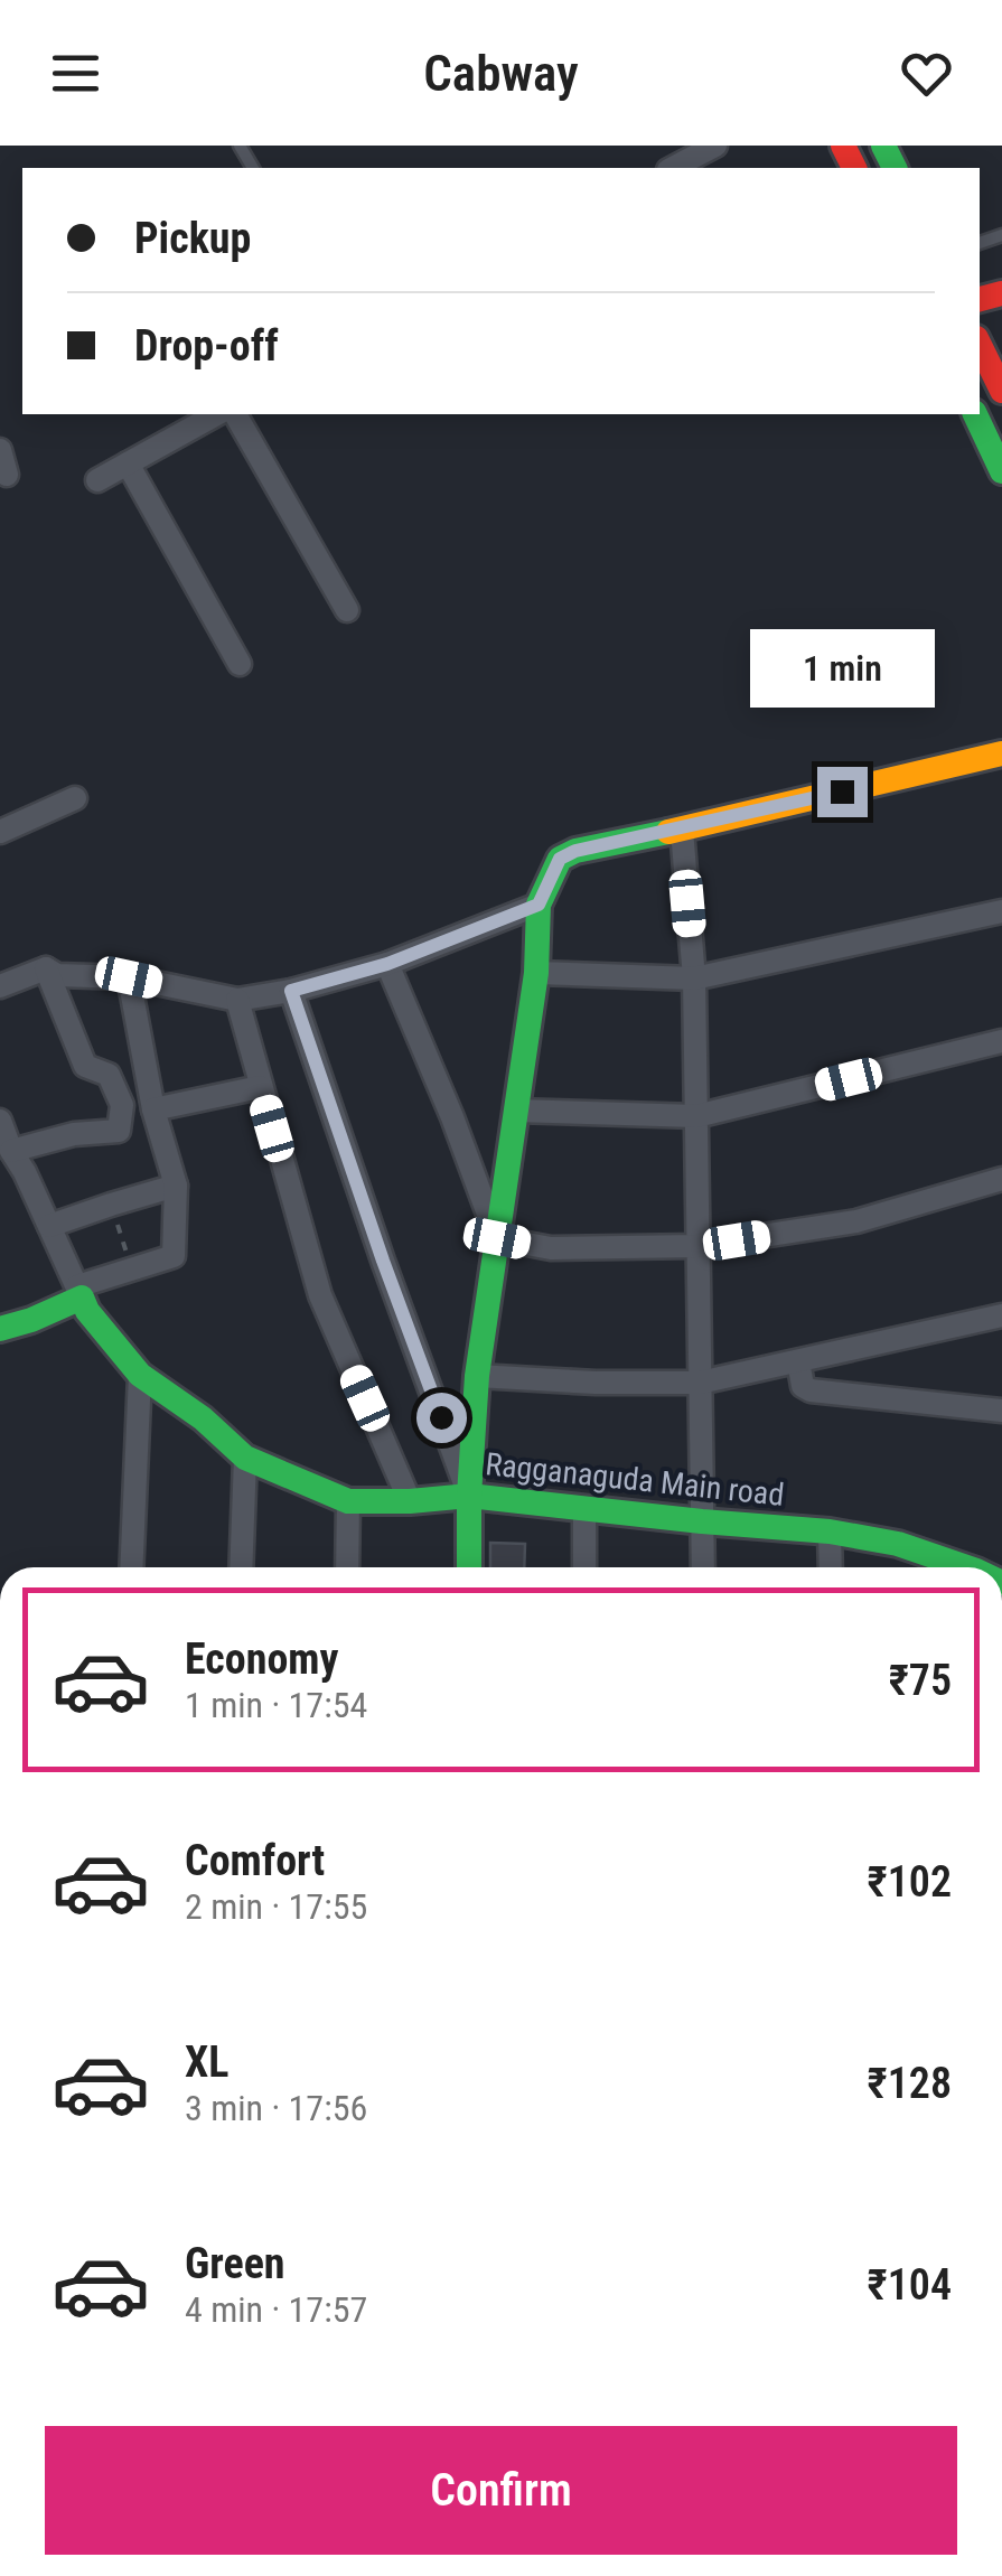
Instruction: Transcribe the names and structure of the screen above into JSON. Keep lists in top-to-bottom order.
{
  "streets": {
    "street": ["Ragganaguda Main road"]
  },
  "page": {
    "header": "Cabway",
    "banner": ["Pickup", "Drop-off"],
    "bubble": "1 min",
    "list": [
      {
        "name": "Economy",
        "note": "1 min · 17:54",
        "value": "₹75"
      },
      {
        "name": "Comfort",
        "note": "2 min · 17:55",
        "value": "₹102"
      },
      {
        "name": "XL",
        "note": "3 min · 17:56",
        "value": "₹128"
      },
      {
        "name": "Green",
        "note": "4 min · 17:57",
        "value": "₹104"
      }
    ],
    "buttons": "Confirm"
  }
}
